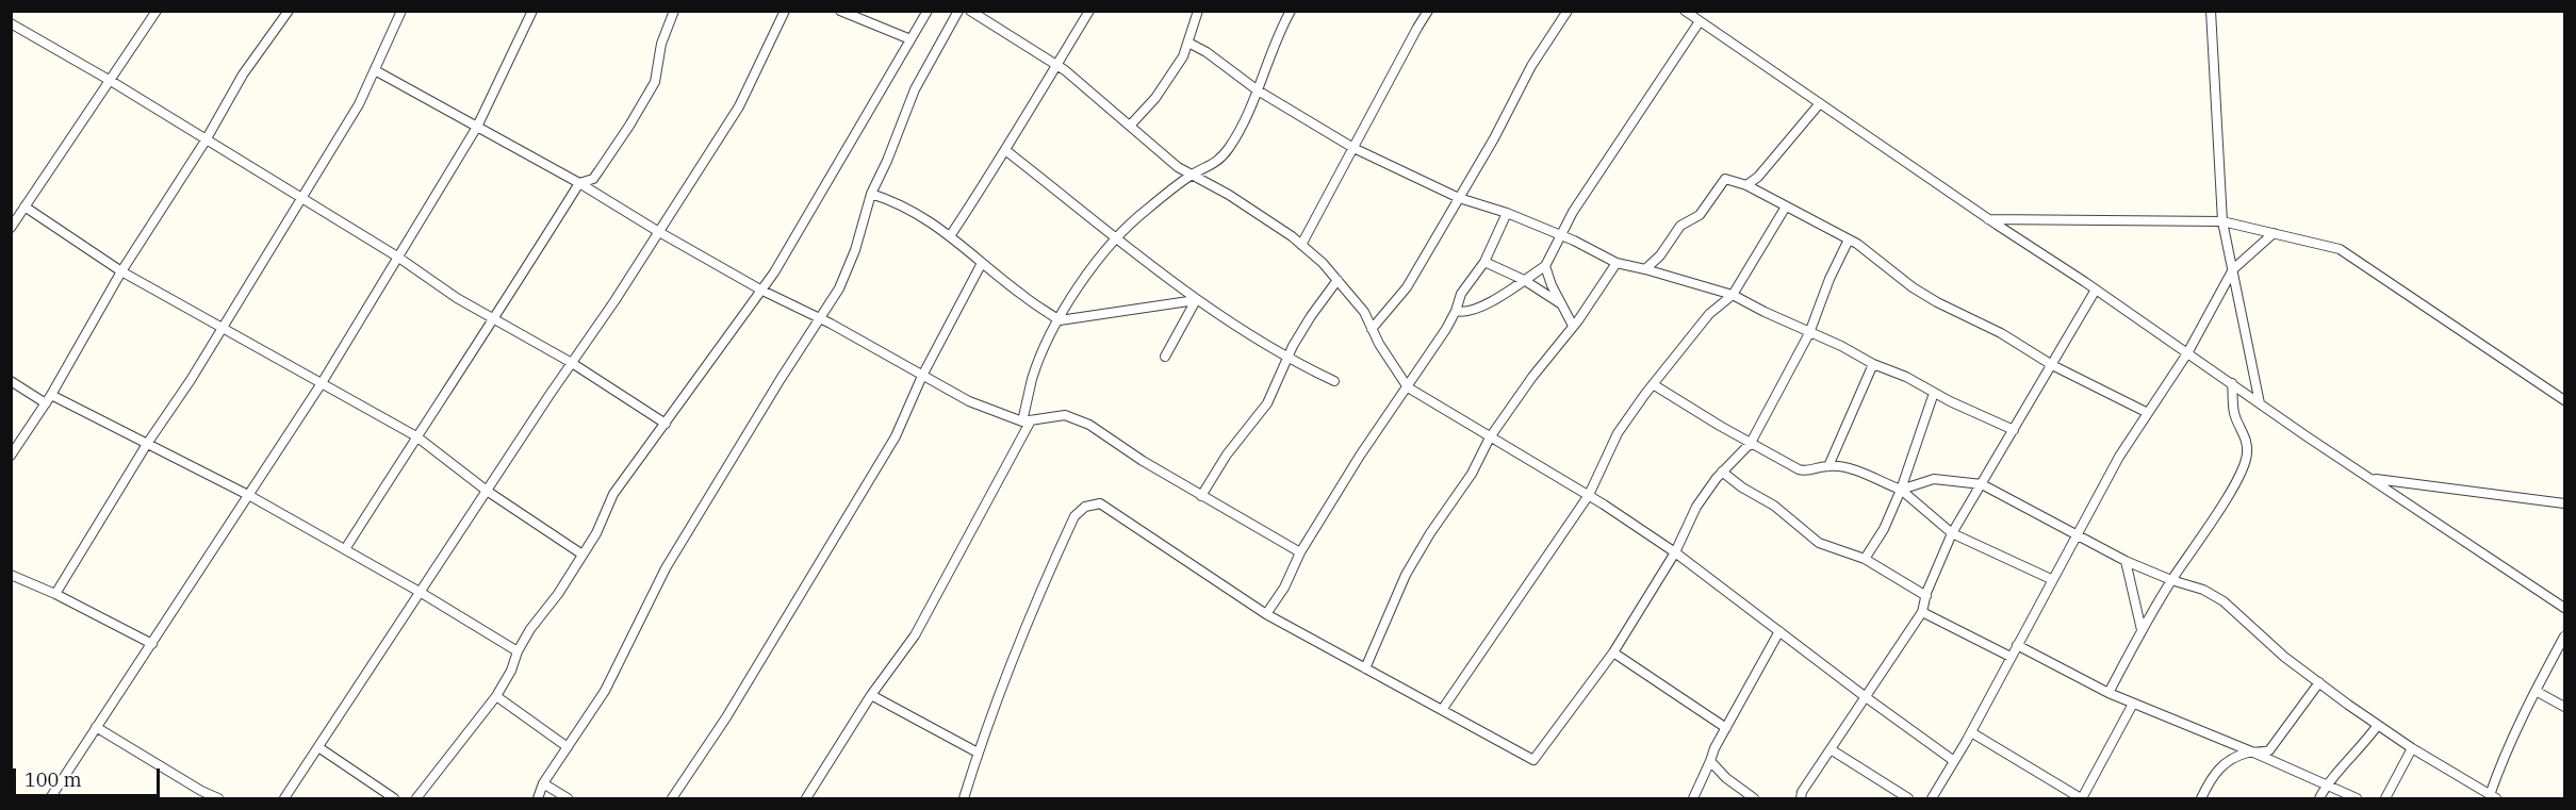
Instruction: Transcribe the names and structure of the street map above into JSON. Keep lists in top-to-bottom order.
{
  "scale_bar": "100 m"
}
